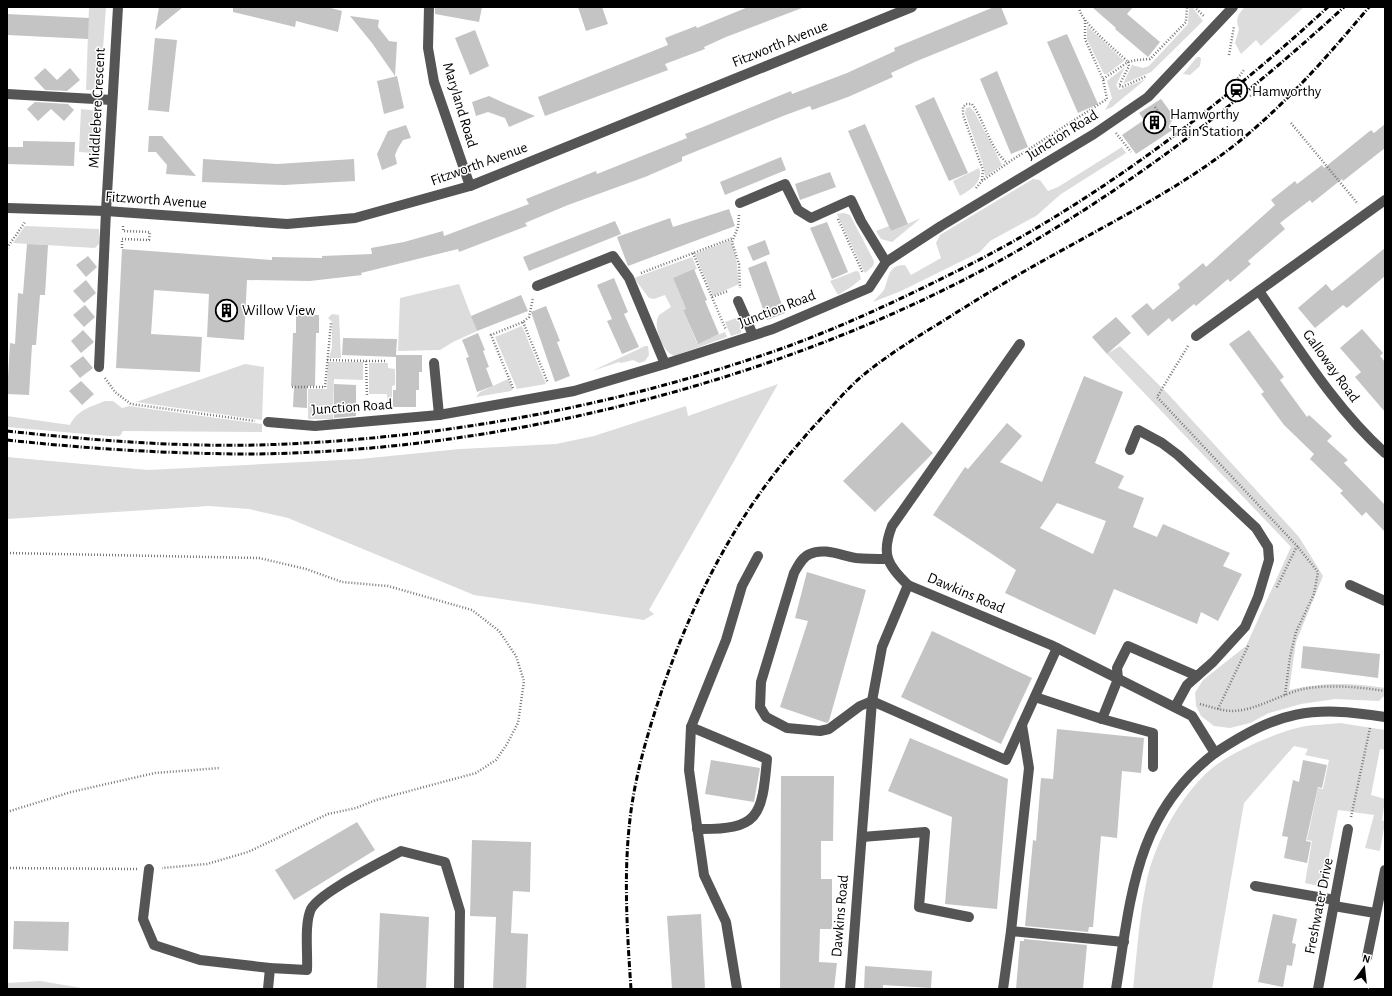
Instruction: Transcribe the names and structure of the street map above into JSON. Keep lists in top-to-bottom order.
{
  "streets": {
    "street": [
      "Fitzworth Avenue",
      "Maryland Road",
      "Middlebere Crescent",
      "Junction Road",
      "Galloway Road",
      "Dawkins Road",
      "Freshwater Drive"
    ]
  },
  "crossings": [
    ["Fitzworth Avenue", "Maryland Road"],
    ["Fitzworth Avenue", "Middlebere Crescent"]
  ],
  "places": {
    "station": ["Hamworthy"],
    "building": ["Hamworthy Train Station", "Willow View"]
  },
  "north": "top"
}
